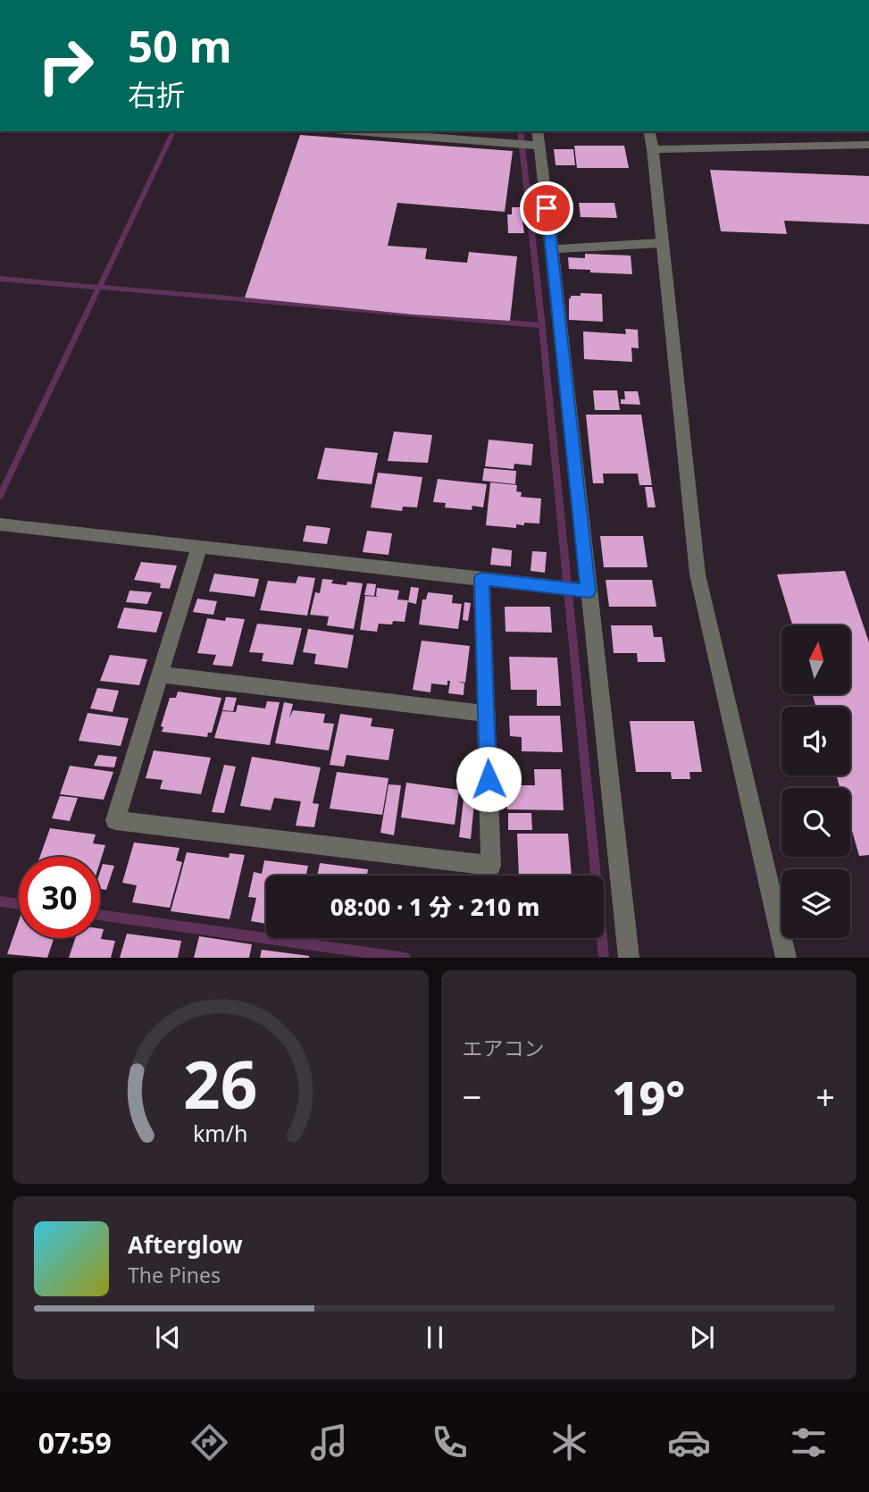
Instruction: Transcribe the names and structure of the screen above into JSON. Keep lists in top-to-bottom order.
{
  "north": "top",
  "page": {
    "turn": ["50 m", "右折"],
    "limit": "30",
    "trip": "08:00 · 1 分 · 210 m",
    "tile": "エアコン",
    "heat": ["−", "19°", "+"],
    "song": ["Afterglow", "The Pines"],
    "tabs": "07:59",
    "gauge": ["26", "km/h"]
  }
}
